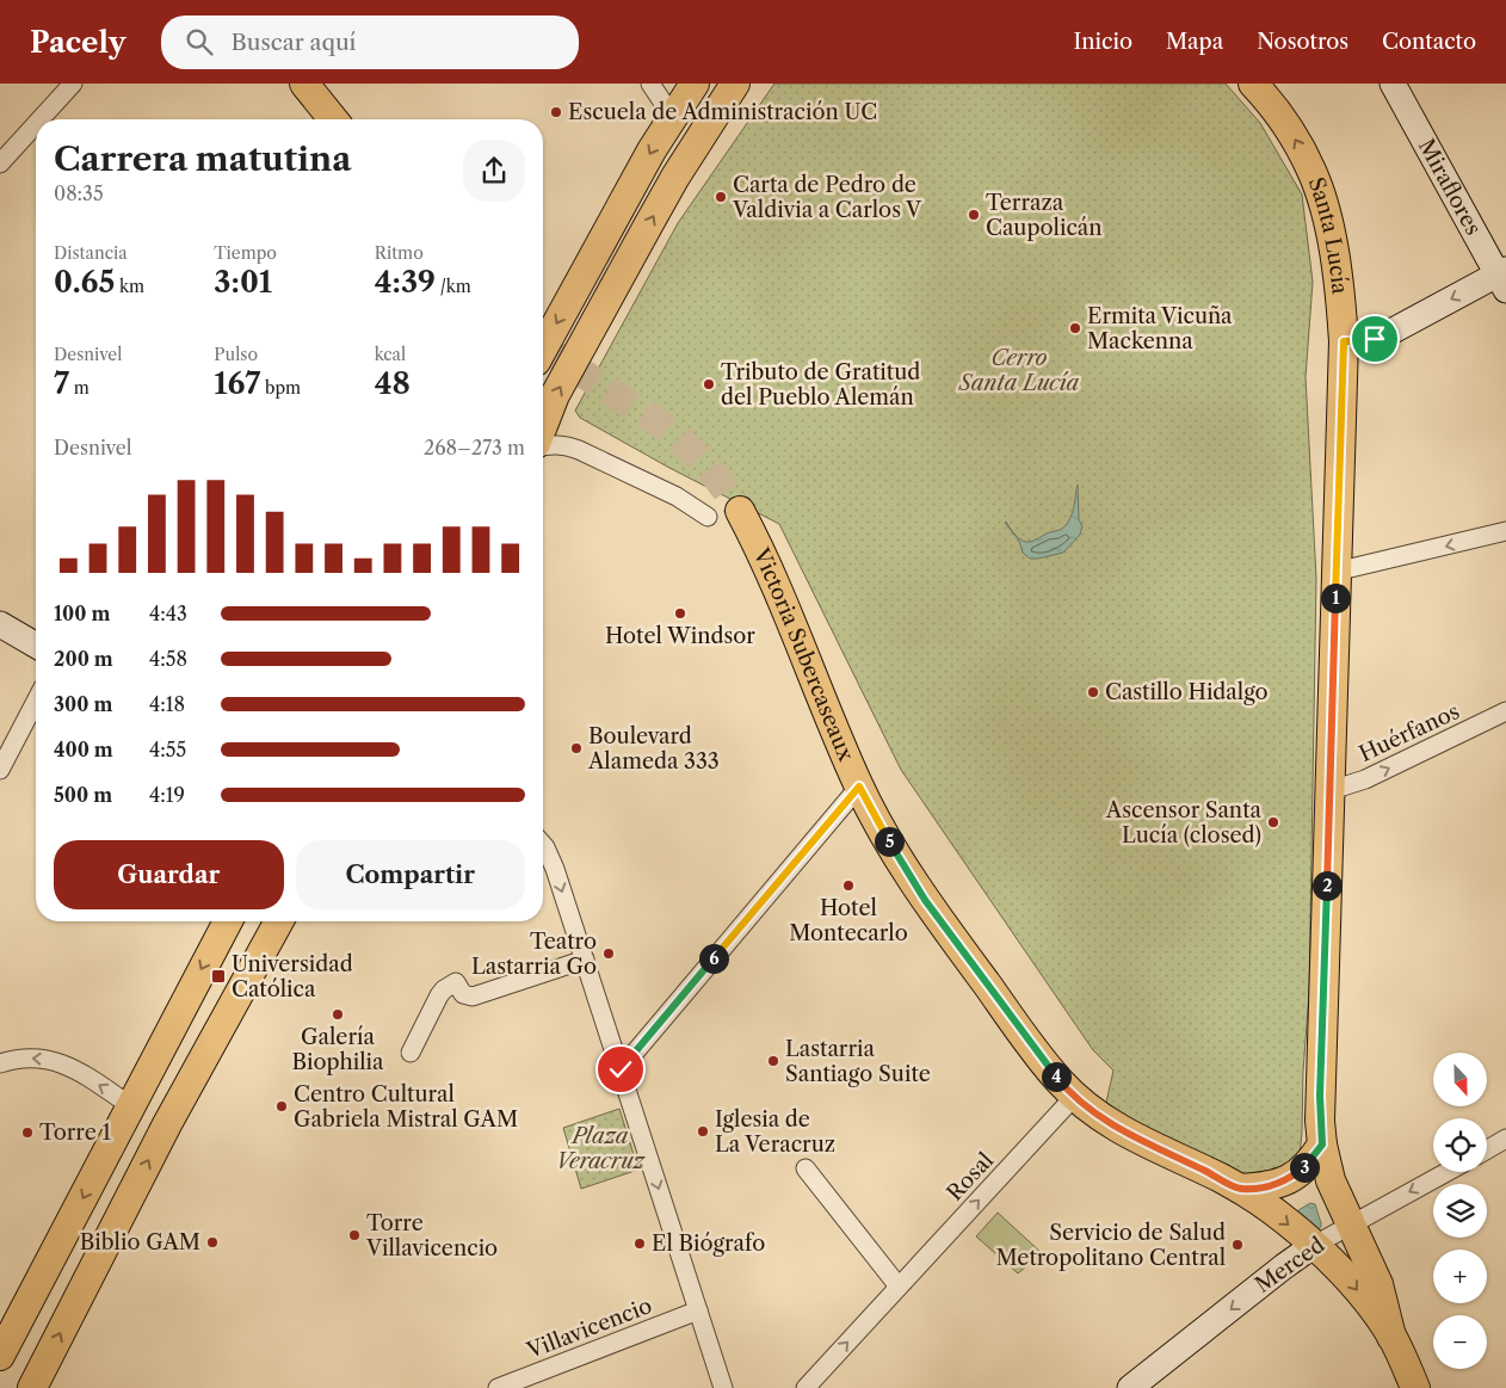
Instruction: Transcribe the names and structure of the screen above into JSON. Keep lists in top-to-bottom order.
{
  "streets": {
    "main road": ["Santa Lucía", "Victoria Subercaseaux"],
    "street": [
      "Miraflores",
      "Huérfanos",
      "Rosal",
      "Merced",
      "Villavicencio"
    ]
  },
  "crossings": [
    ["Santa Lucía", "Victoria Subercaseaux"],
    ["Santa Lucía", "Huérfanos"],
    ["Santa Lucía", "Merced"],
    ["Victoria Subercaseaux", "Rosal"],
    ["Victoria Subercaseaux", "Merced"]
  ],
  "one_way": ["Huérfanos", "Rosal", "Merced"],
  "parks": ["Cerro Santa Lucía", "Plaza Veracruz"],
  "places": {
    "other": [
      "Escuela de Administración UC",
      "Carta de Pedro de Valdivia a Carlos V",
      "Terraza Caupolicán",
      "Ermita Vicuña Mackenna",
      "Tributo de Gratitud del Pueblo Alemán",
      "Hotel Windsor",
      "Castillo Hidalgo",
      "Boulevard Alameda 333",
      "Ascensor Santa Lucía (closed)",
      "Hotel Montecarlo",
      "Teatro Lastarria Go",
      "Galería Biophilia",
      "Lastarria Santiago Suite",
      "Centro Cultural Gabriela Mistral GAM",
      "Iglesia de La Veracruz",
      "Torre 1",
      "Torre Villavicencio",
      "Biblio GAM",
      "El Biógrafo",
      "Servicio de Salud Metropolitano Central"
    ],
    "transit": ["Universidad Católica"]
  },
  "north": "bottom",
  "page": {
    "header": "Pacely",
    "search": "Buscar aquí",
    "nav": [
      "Inicio",
      "Mapa",
      "Nosotros",
      "Contacto"
    ],
    "heading": ["Carrera matutina", "08:35"],
    "stats": [
      ["Distancia", "0.65 km"],
      ["Tiempo", "3:01"],
      ["Ritmo", "4:39 /km"],
      ["Desnivel", "7 m"],
      ["Pulso", "167 bpm"],
      ["kcal", "48"]
    ],
    "chart": ["Desnivel", "268–273 m"],
    "pins": [
      "1",
      "5",
      "2",
      "6",
      "4",
      "3"
    ],
    "list": [
      {
        "name": "100 m",
        "note": "4:43"
      },
      {
        "name": "200 m",
        "note": "4:58"
      },
      {
        "name": "300 m",
        "note": "4:18"
      },
      {
        "name": "400 m",
        "note": "4:55"
      },
      {
        "name": "500 m",
        "note": "4:19"
      }
    ],
    "buttons": ["Guardar", "Compartir"],
    "map_buttons": ["+", "−"]
  }
}
